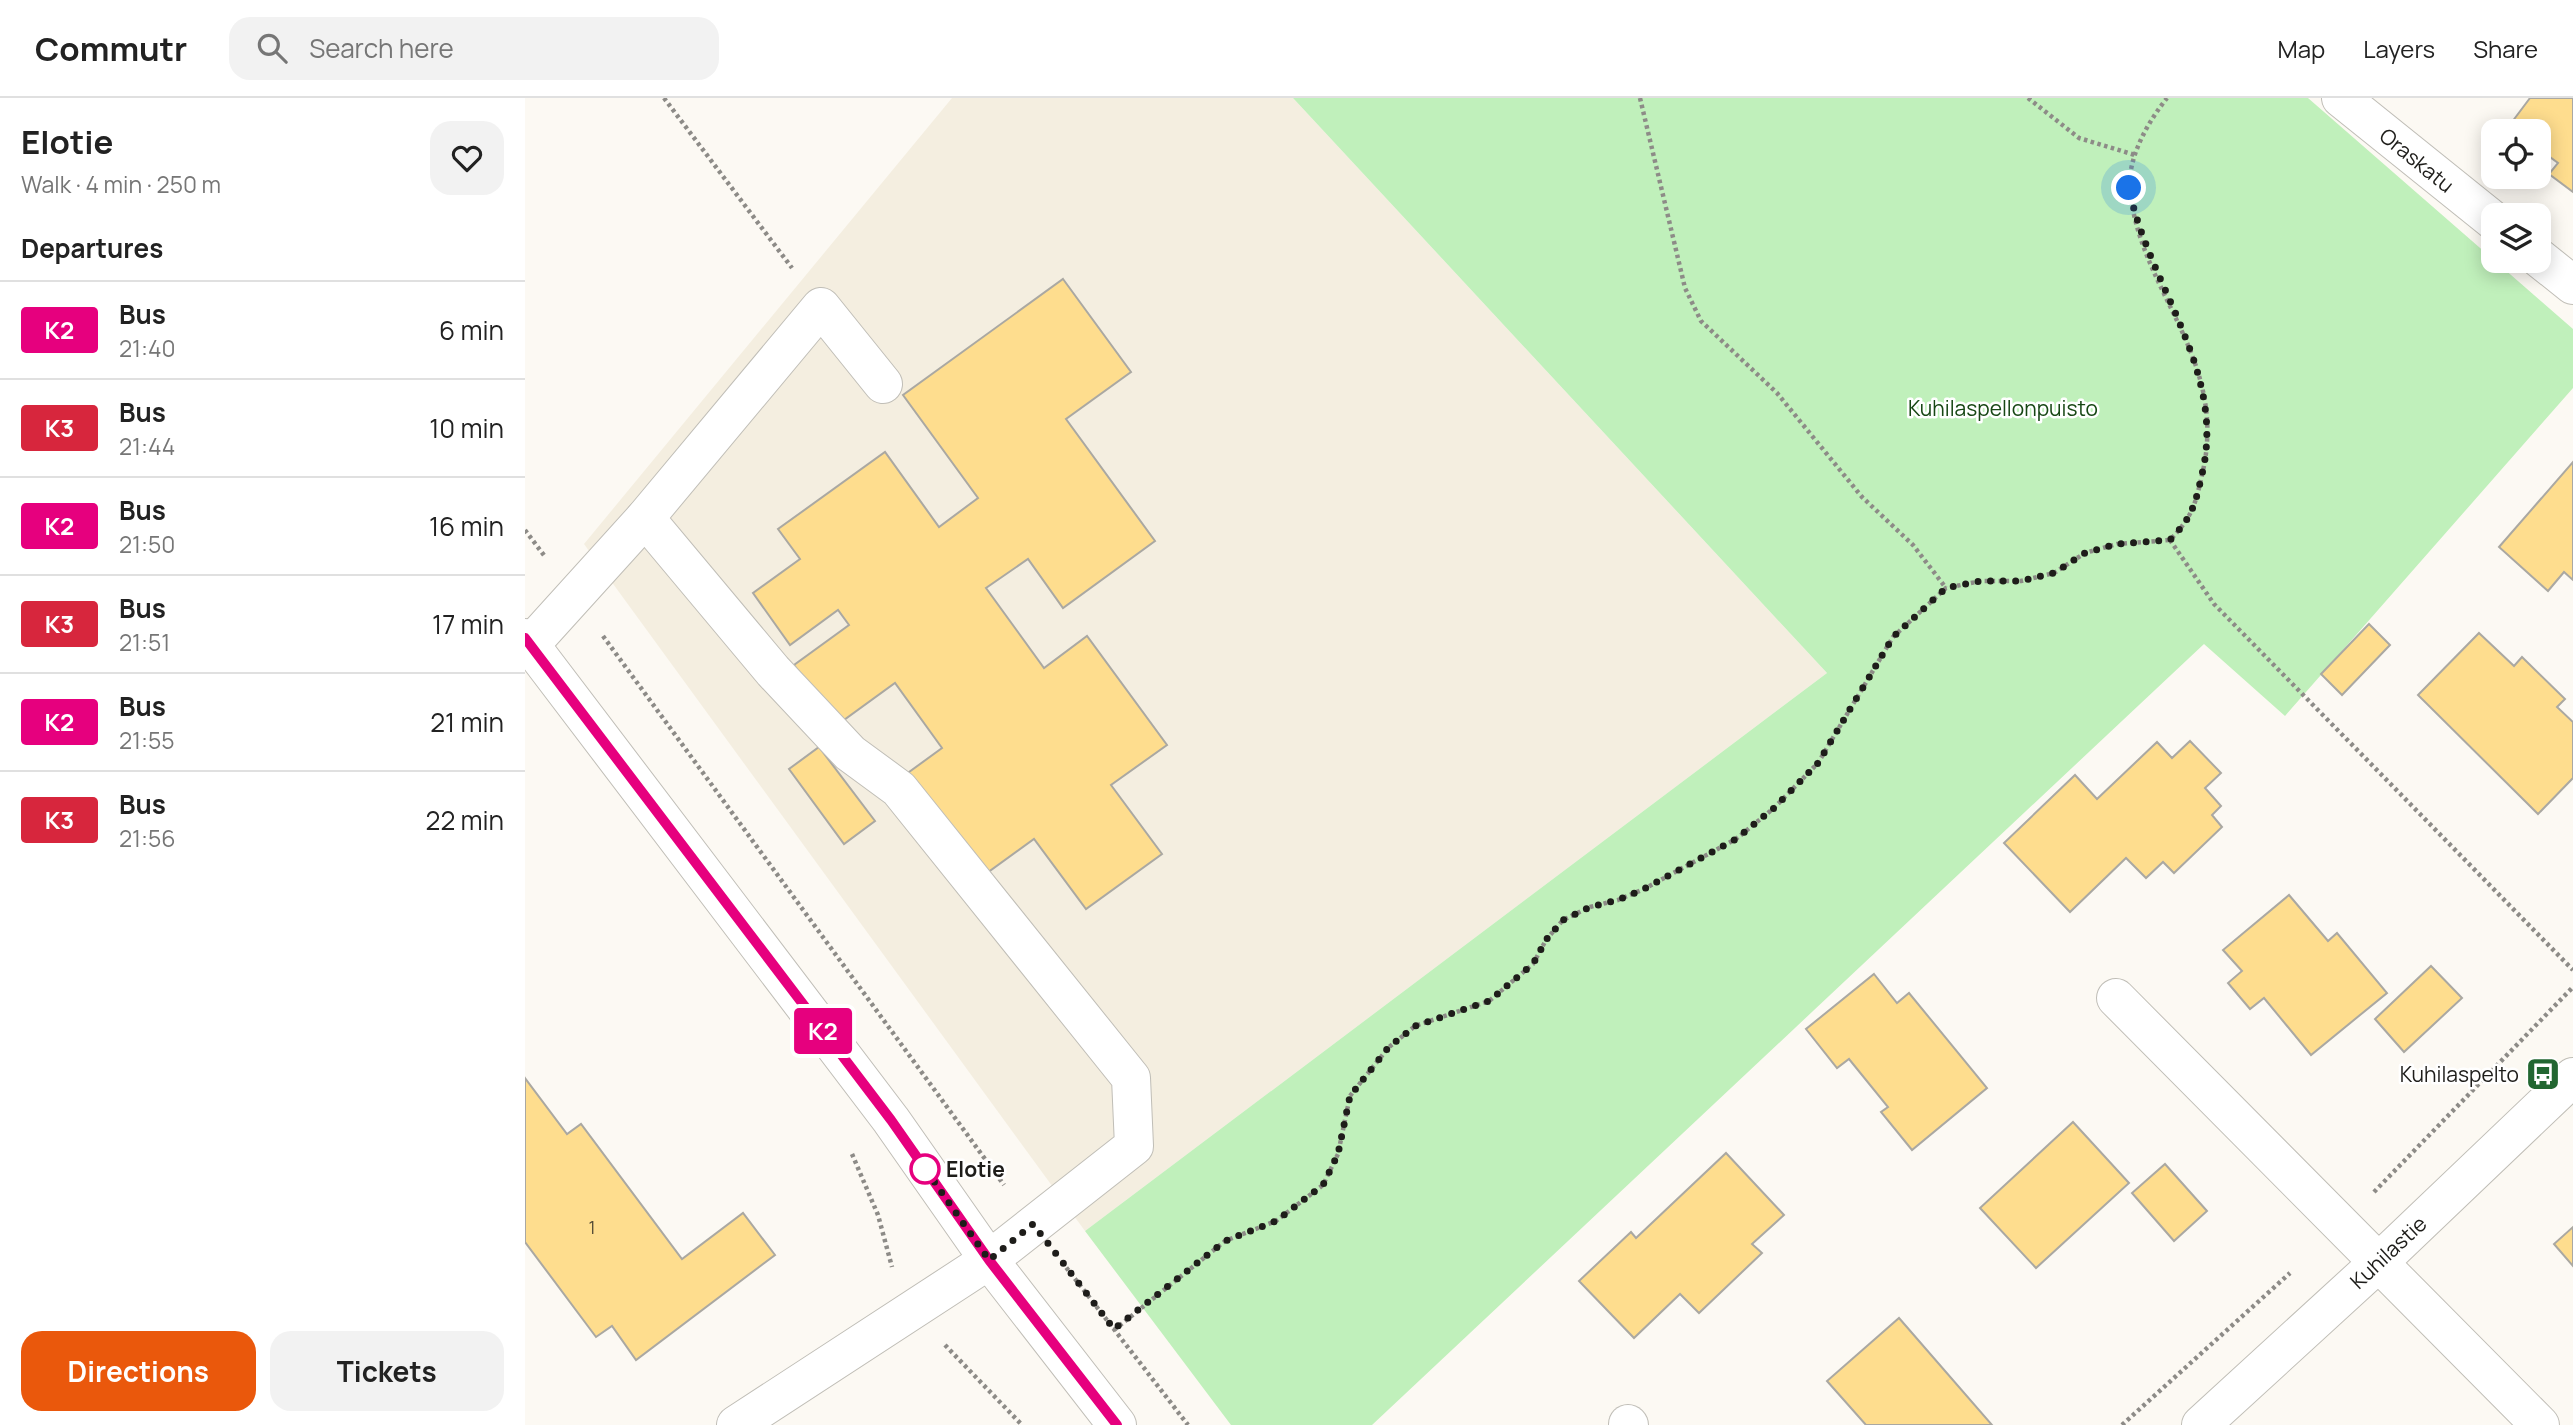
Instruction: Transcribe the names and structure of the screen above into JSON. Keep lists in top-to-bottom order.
{
  "streets": {
    "street": ["Oraskatu", "Kuhilastie"]
  },
  "parks": ["Kuhilaspellonpuisto"],
  "places": {
    "bus stop": ["Kuhilaspelto"],
    "other": ["Elotie"]
  },
  "lines": ["bus line K2"],
  "house_numbers": ["1"],
  "page": {
    "header": "Commutr",
    "search": "Search here",
    "nav": ["Map", "Layers", "Share"],
    "heading": [
      ["Elotie", "Walk · 4 min · 250 m"],
      "Departures"
    ],
    "on_map": "K2",
    "list": [
      {
        "mark": "K2",
        "name": "Bus",
        "note": "21:40",
        "value": "6 min"
      },
      {
        "mark": "K3",
        "name": "Bus",
        "note": "21:44",
        "value": "10 min"
      },
      {
        "mark": "K2",
        "name": "Bus",
        "note": "21:50",
        "value": "16 min"
      },
      {
        "mark": "K3",
        "name": "Bus",
        "note": "21:51",
        "value": "17 min"
      },
      {
        "mark": "K2",
        "name": "Bus",
        "note": "21:55",
        "value": "21 min"
      },
      {
        "mark": "K3",
        "name": "Bus",
        "note": "21:56",
        "value": "22 min"
      }
    ],
    "buttons": ["Directions", "Tickets"]
  }
}
